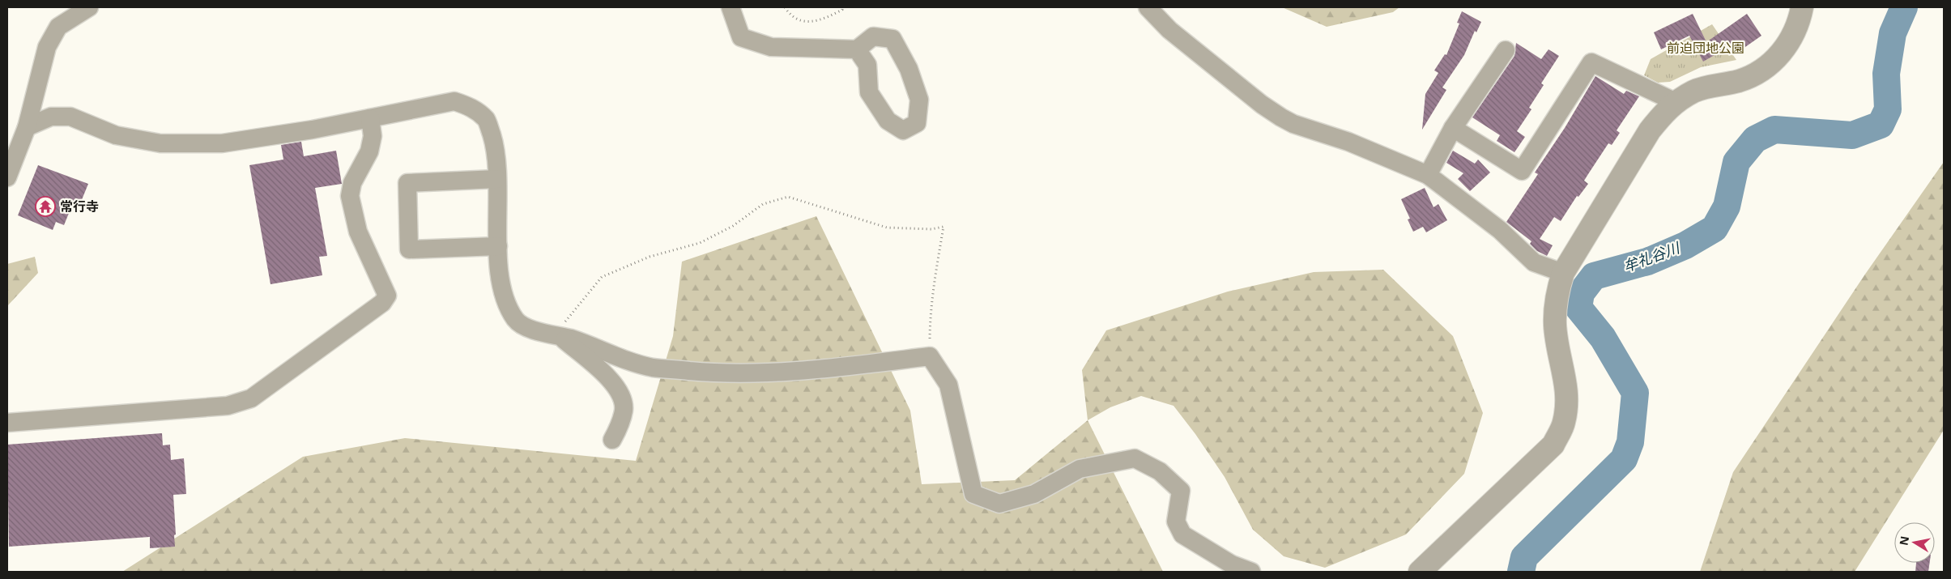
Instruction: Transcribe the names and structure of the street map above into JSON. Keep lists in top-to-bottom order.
{
  "water": ["牟礼谷川"],
  "parks": ["前迫団地公園"],
  "places": {
    "temple": ["常行寺"]
  },
  "north": "left"
}
